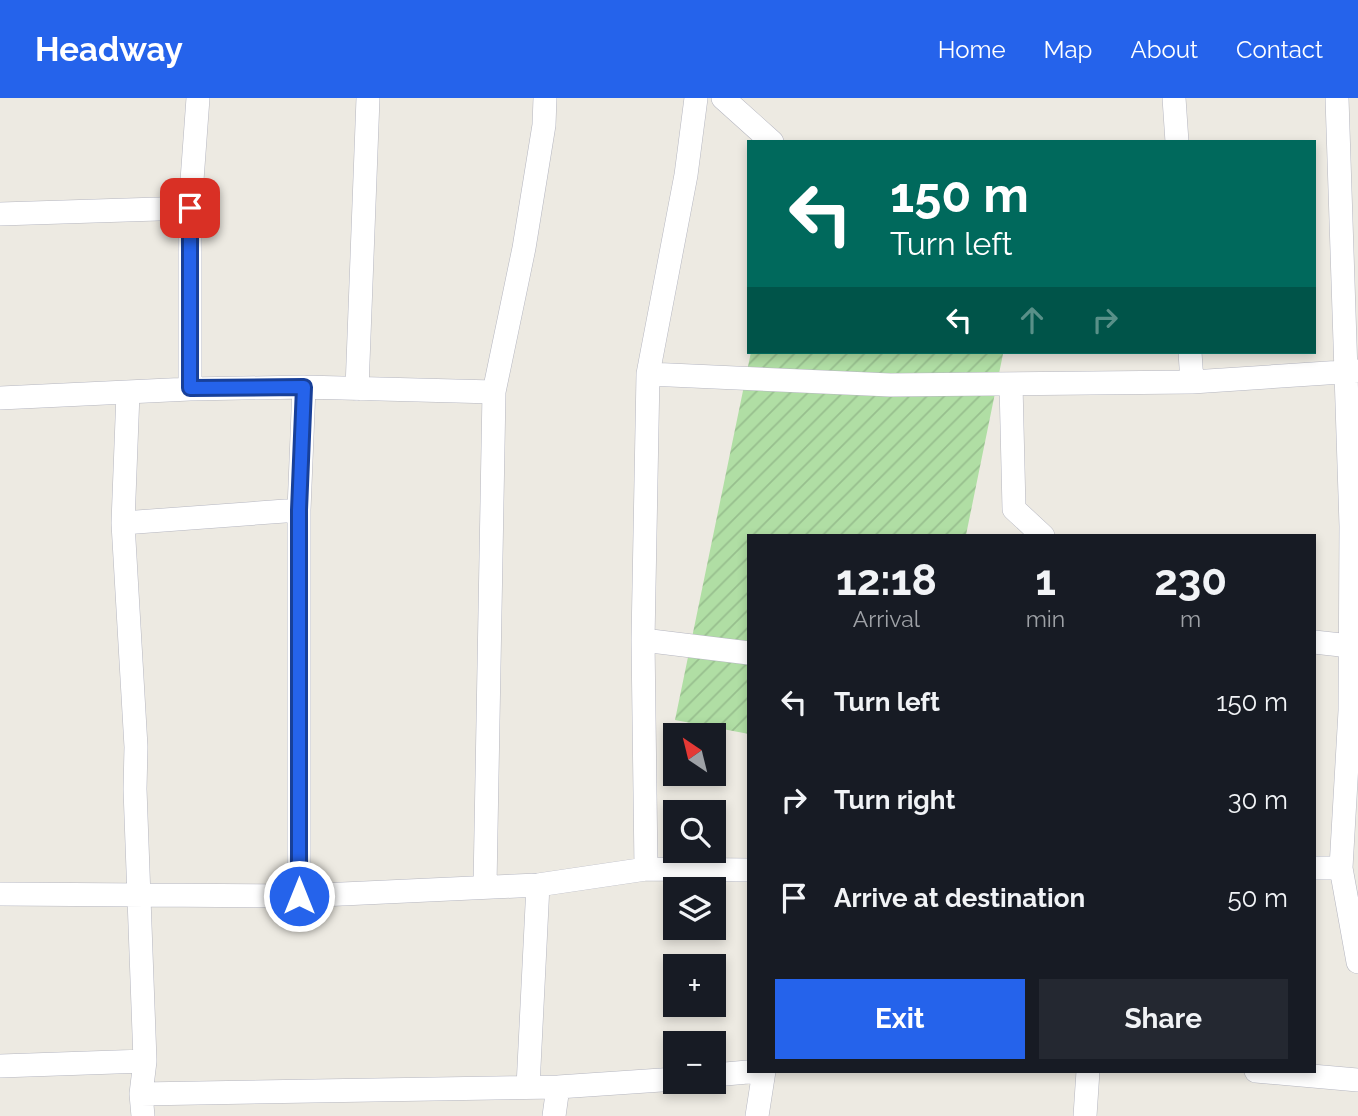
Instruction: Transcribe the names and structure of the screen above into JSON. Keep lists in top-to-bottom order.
{
  "north": "top left",
  "page": {
    "header": "Headway",
    "nav": [
      "Home",
      "Map",
      "About",
      "Contact"
    ],
    "turn": ["150 m", "Turn left"],
    "eta": [
      "12:18",
      "Arrival",
      "1",
      "min",
      "230",
      "m"
    ],
    "list": [
      {
        "name": "Turn left",
        "value": "150 m"
      },
      {
        "name": "Turn right",
        "value": "30 m"
      },
      {
        "name": "Arrive at destination",
        "value": "50 m"
      }
    ],
    "map_buttons": ["+", "−"],
    "buttons": ["Exit", "Share"]
  }
}
